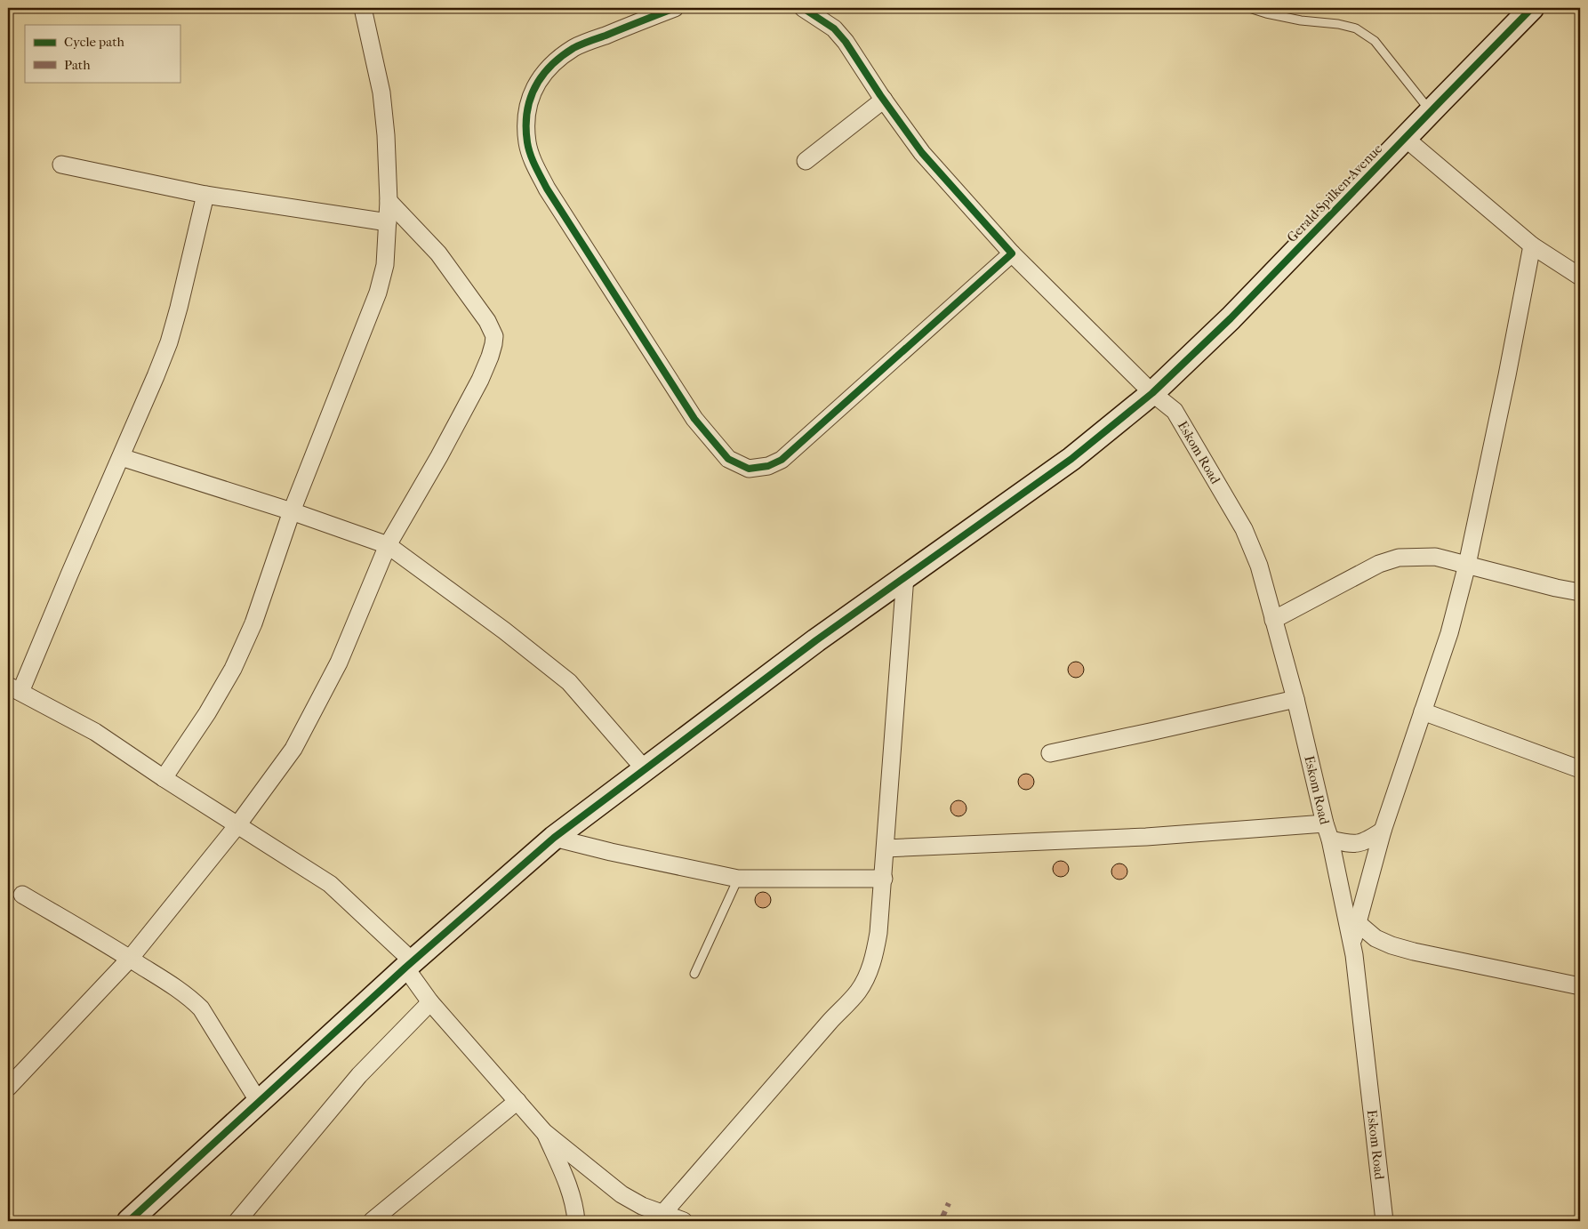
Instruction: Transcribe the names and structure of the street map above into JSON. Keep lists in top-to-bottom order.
{
  "streets": {
    "street": ["Gerald Spilken Avenue", "Eskom Road"]
  },
  "crossings": [
    ["Gerald Spilken Avenue", "Eskom Road"]
  ],
  "legend": ["Cycle path", "Path"]
}
